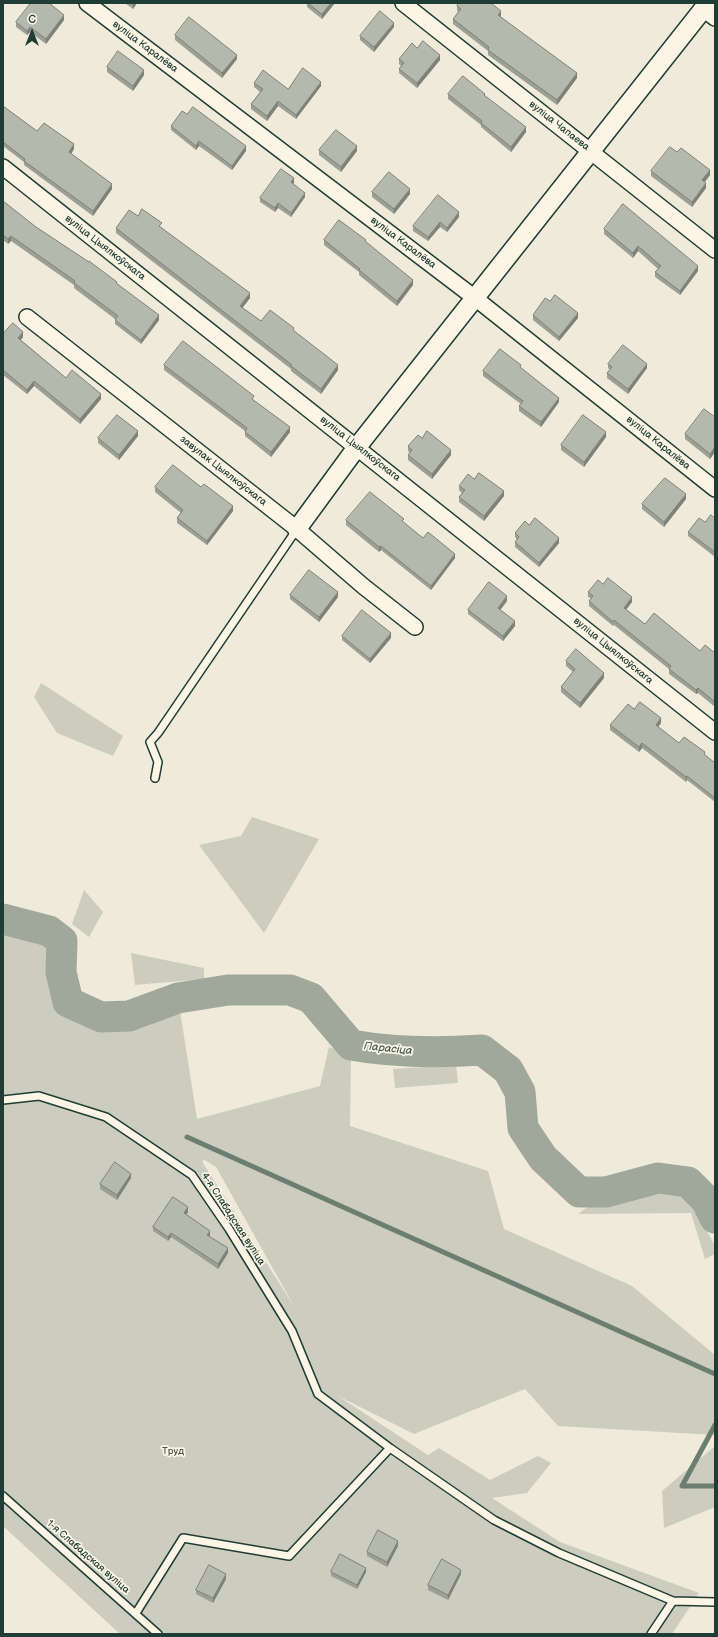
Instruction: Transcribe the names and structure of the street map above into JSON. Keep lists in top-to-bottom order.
{
  "streets": {
    "street": [
      "вуліца Каралёва",
      "вуліца Чапаева",
      "вуліца Цыялкоўскага",
      "завулак Цыялкоўскага"
    ],
    "lane": ["4-я Слабадская вуліца", "1-я Слабадская вуліца"]
  },
  "water": ["Парасіца"],
  "parks": ["Труд"],
  "north": "top"
}
